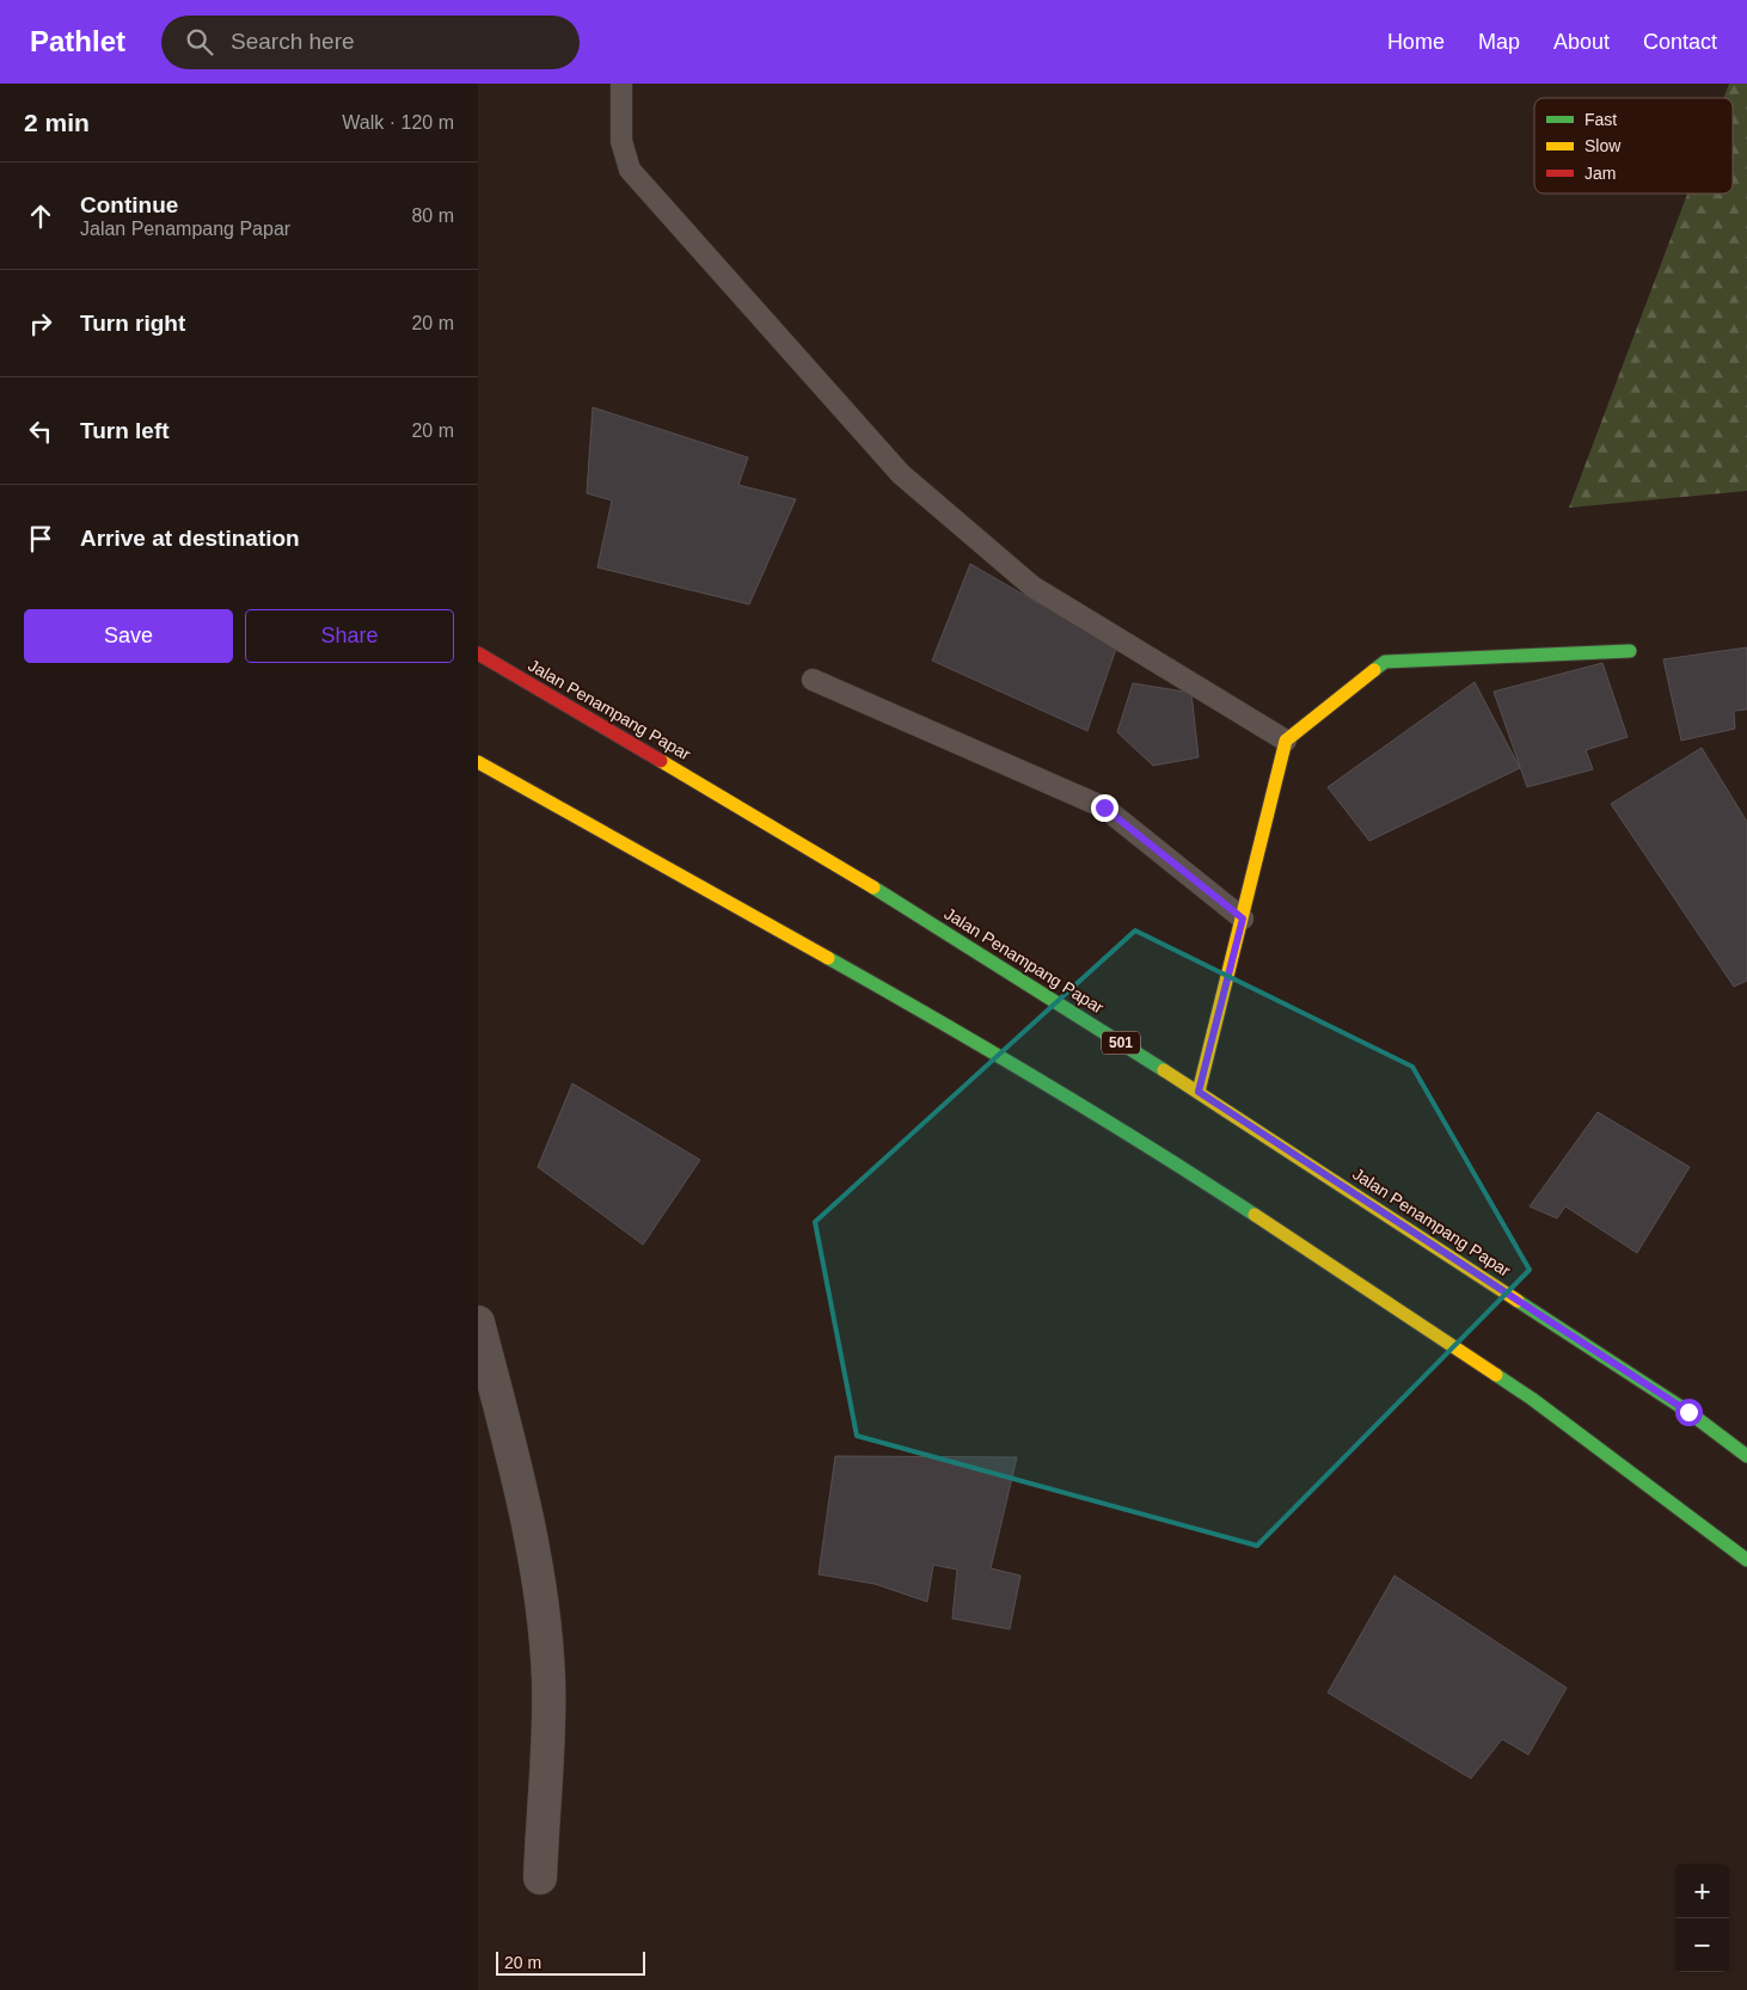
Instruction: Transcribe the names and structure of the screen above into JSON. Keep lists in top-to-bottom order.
{
  "streets": {
    "main road": ["Jalan Penampang Papar", "501"]
  },
  "legend": ["Fast", "Slow", "Jam"],
  "scale_bar": "20 m",
  "page": {
    "header": "Pathlet",
    "search": "Search here",
    "nav": [
      "Home",
      "Map",
      "About",
      "Contact"
    ],
    "heading": ["2 min", "Walk · 120 m"],
    "list": [
      ["Continue", "Jalan Penampang Papar", "80 m"],
      ["Turn right", "20 m"],
      ["Turn left", "20 m"],
      "Arrive at destination"
    ],
    "buttons": ["Save", "Share"],
    "map_buttons": ["+", "−"],
    "scale": "20 m"
  }
}
